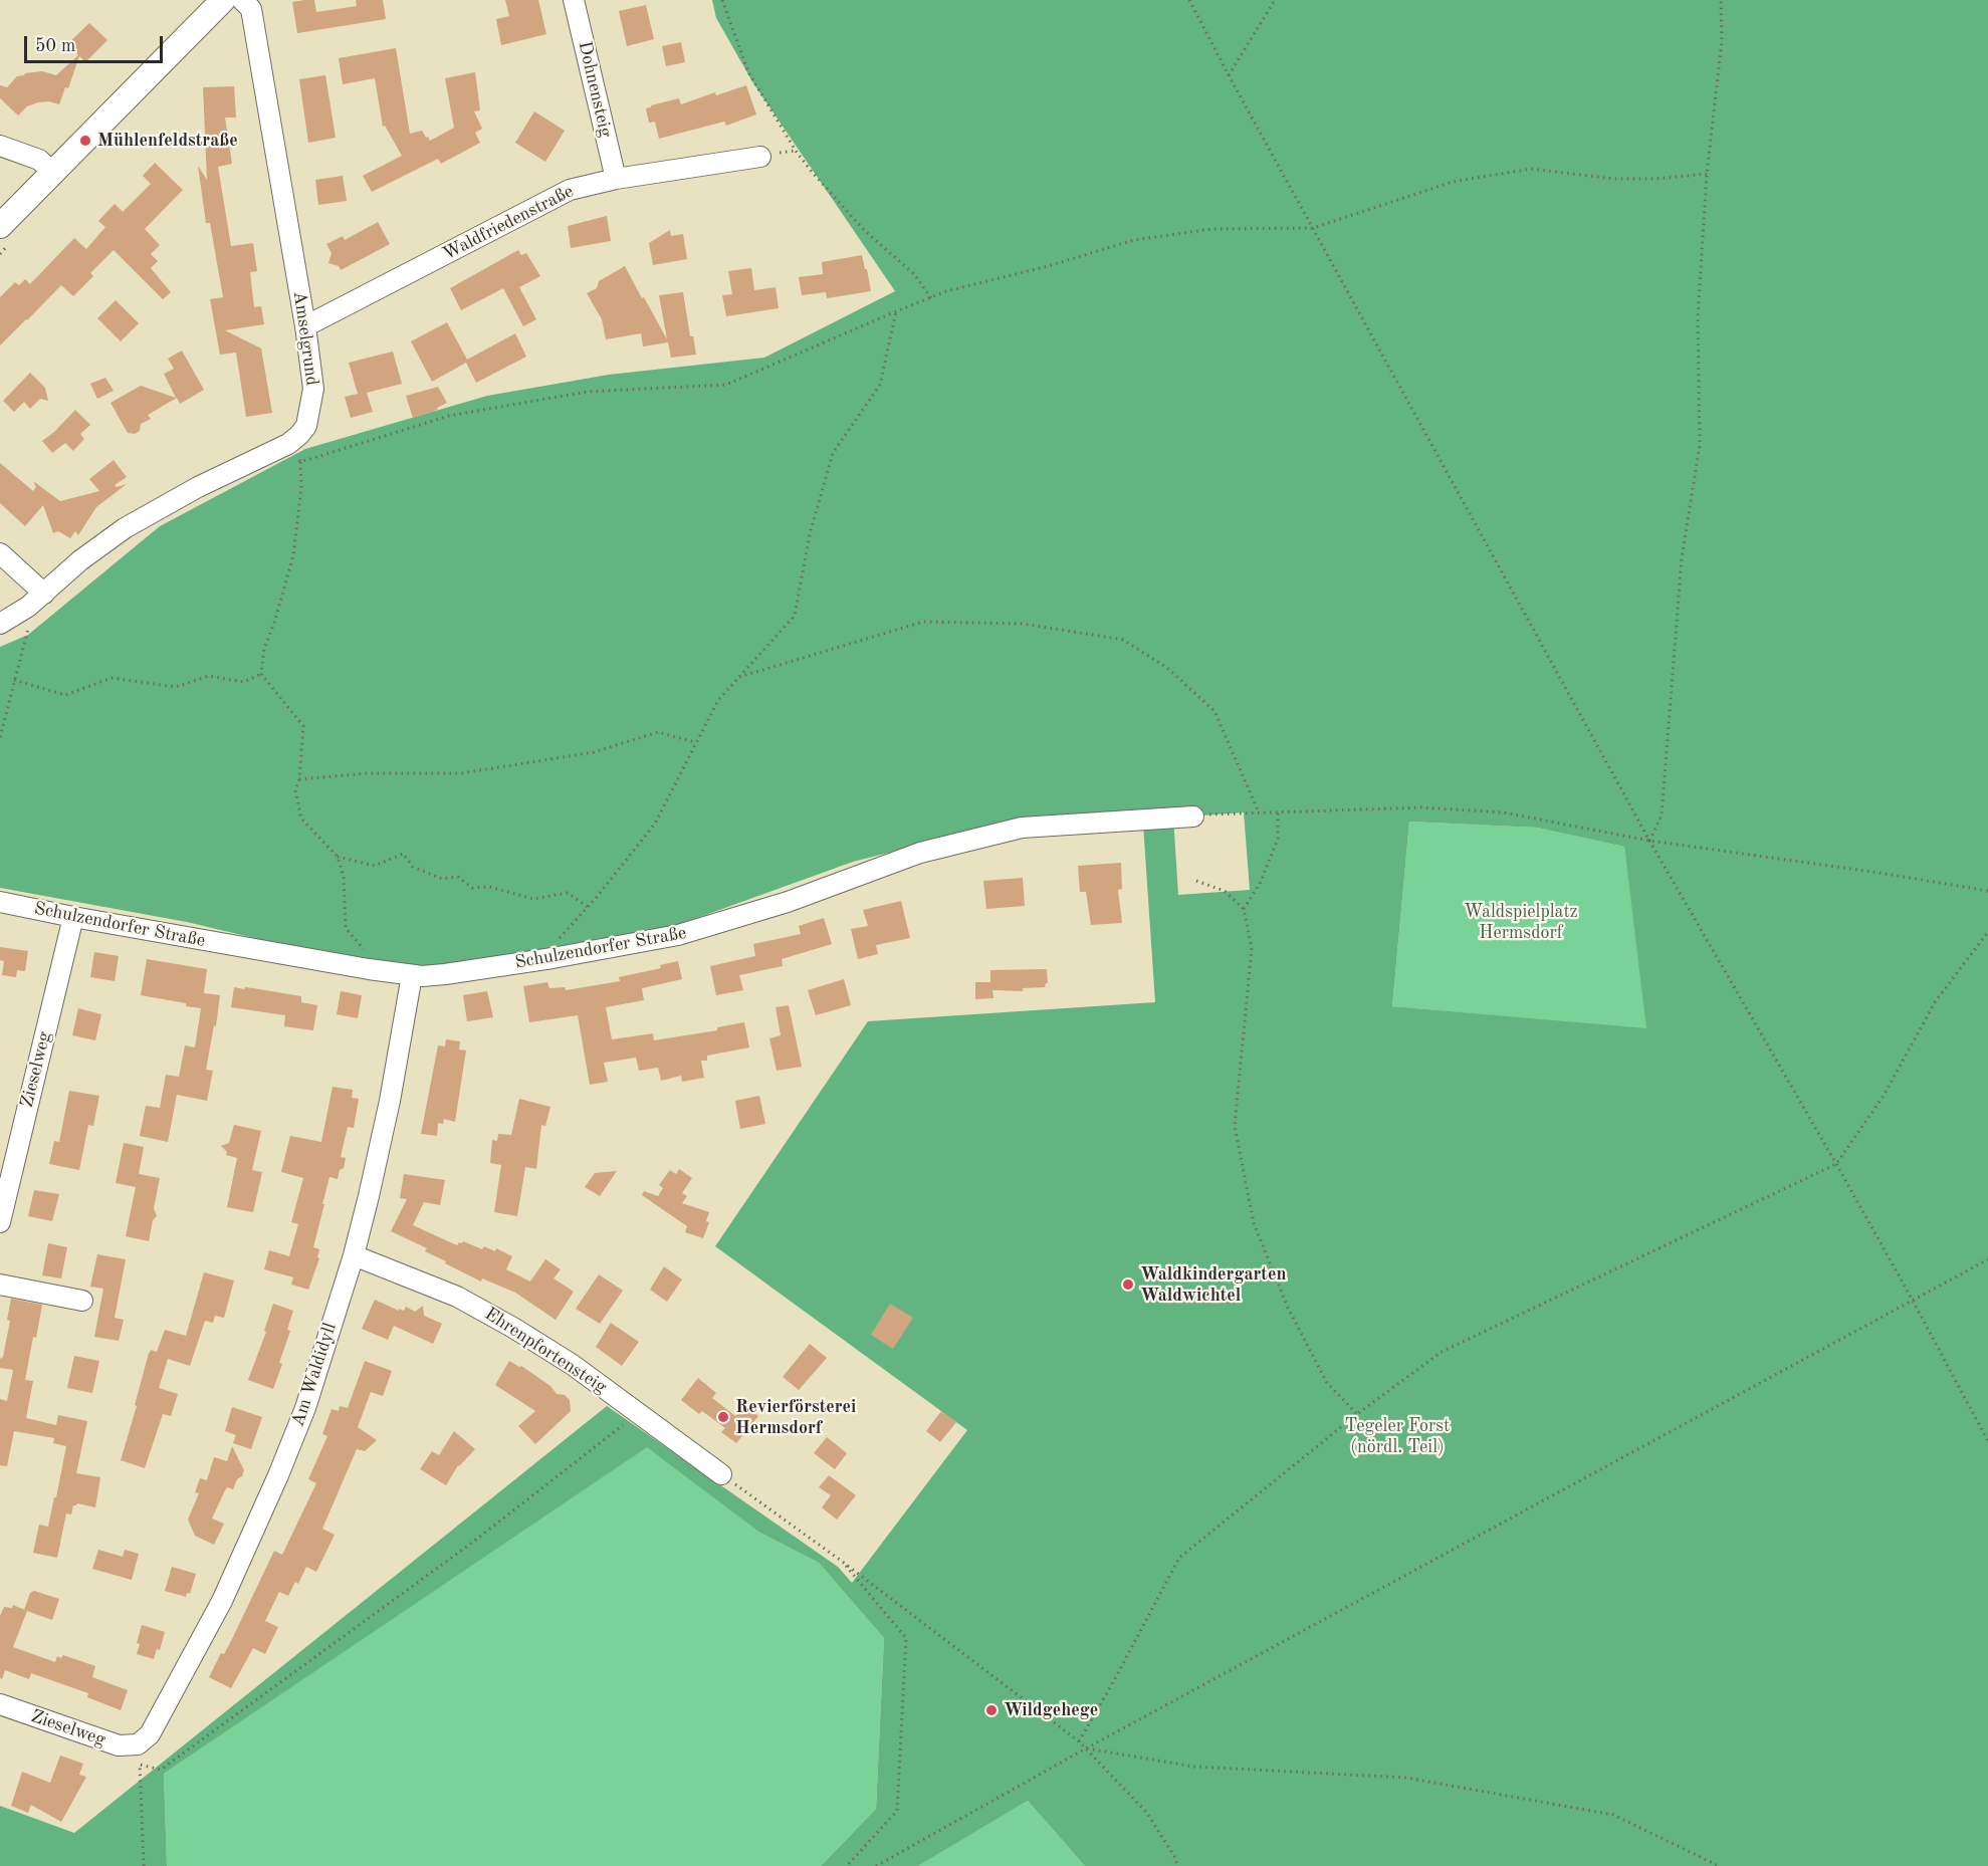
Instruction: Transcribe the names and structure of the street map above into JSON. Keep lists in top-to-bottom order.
{
  "streets": {
    "street": [
      "Dohnensteig",
      "Waldfriedenstraße",
      "Amselgrund",
      "Schulzendorfer Straße",
      "Zieselweg",
      "Ehrenpfortensteig",
      "Am Waldidyll"
    ]
  },
  "crossings": [
    ["Dohnensteig", "Waldfriedenstraße"],
    ["Waldfriedenstraße", "Amselgrund"],
    ["Schulzendorfer Straße", "Zieselweg"],
    ["Schulzendorfer Straße", "Am Waldidyll"],
    ["Zieselweg", "Am Waldidyll"],
    ["Ehrenpfortensteig", "Am Waldidyll"]
  ],
  "parks": ["Waldspielplatz Hermsdorf", "Tegeler Forst (nördl. Teil)"],
  "places": [
    "Mühlenfeldstraße",
    "Waldkindergarten Waldwichtel",
    "Revierförsterei Hermsdorf",
    "Wildgehege"
  ],
  "scale_bar": "50 m"
}
